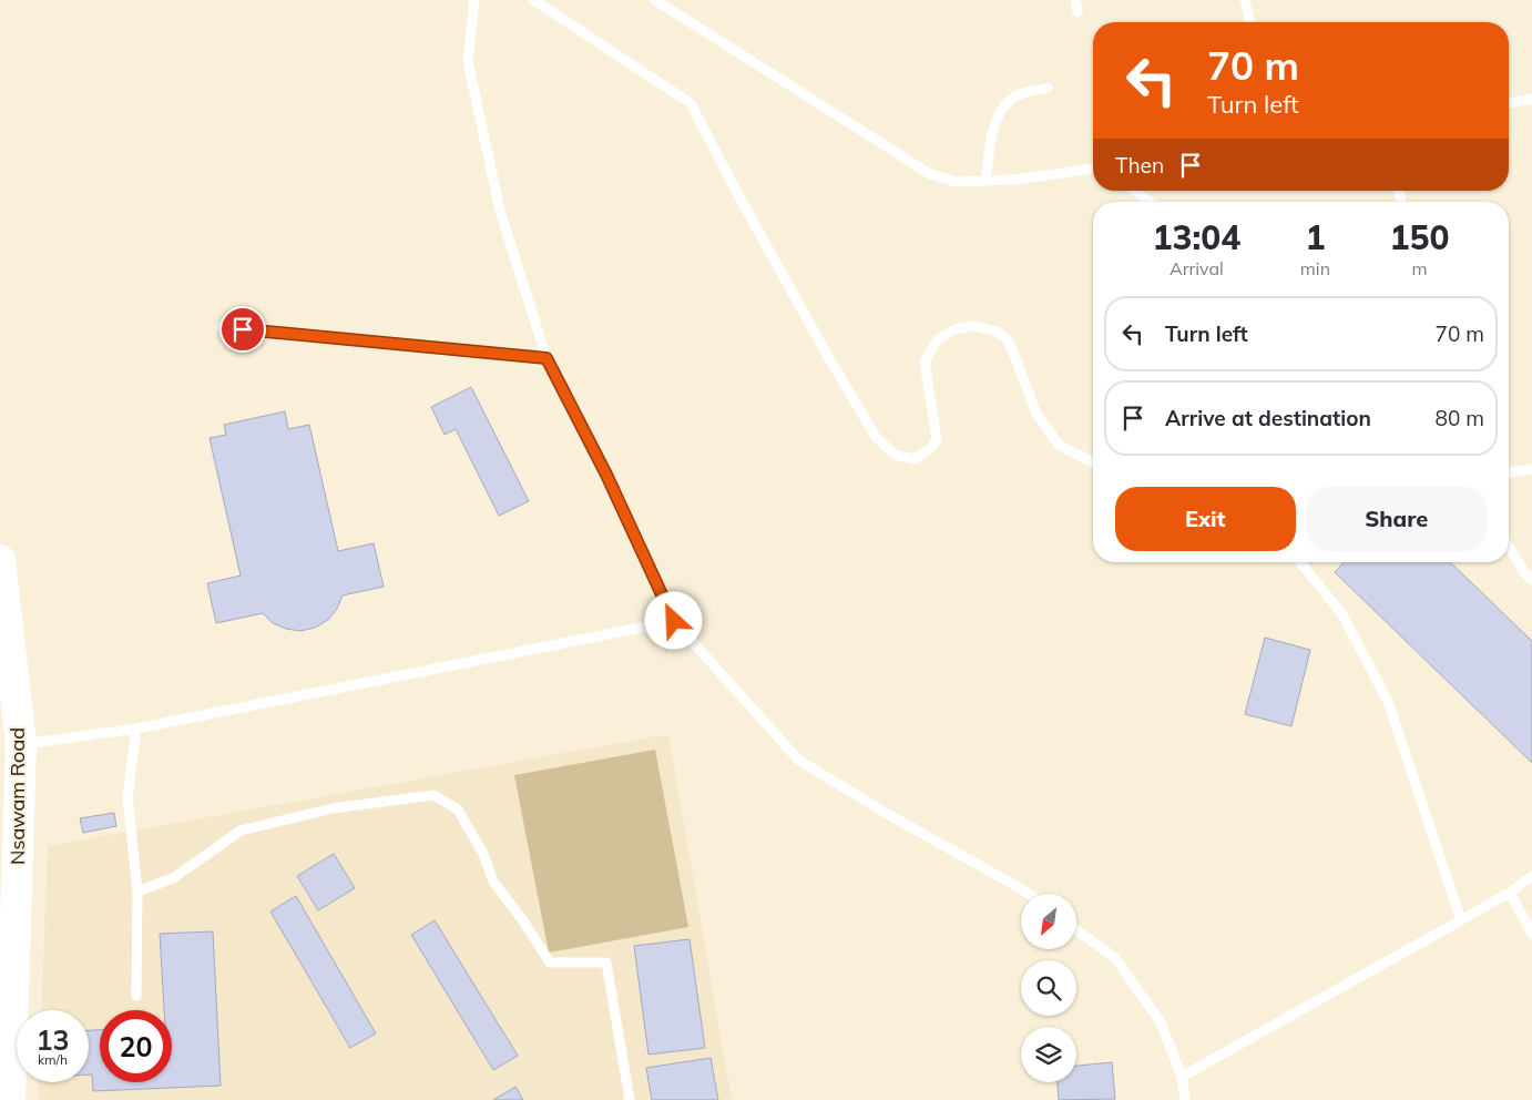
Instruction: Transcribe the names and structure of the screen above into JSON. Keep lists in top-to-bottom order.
{
  "streets": {
    "highway": ["Nsawam Road"]
  },
  "north": "bottom left",
  "page": {
    "turn": ["70 m", "Turn left"],
    "then": "Then",
    "eta": [
      "13:04",
      "Arrival",
      "1",
      "min",
      "150",
      "m"
    ],
    "list": [
      {
        "name": "Turn left",
        "value": "70 m"
      },
      {
        "name": "Arrive at destination",
        "value": "80 m"
      }
    ],
    "buttons": ["Exit", "Share"],
    "speed": "13 km/h",
    "limit": "20"
  }
}
